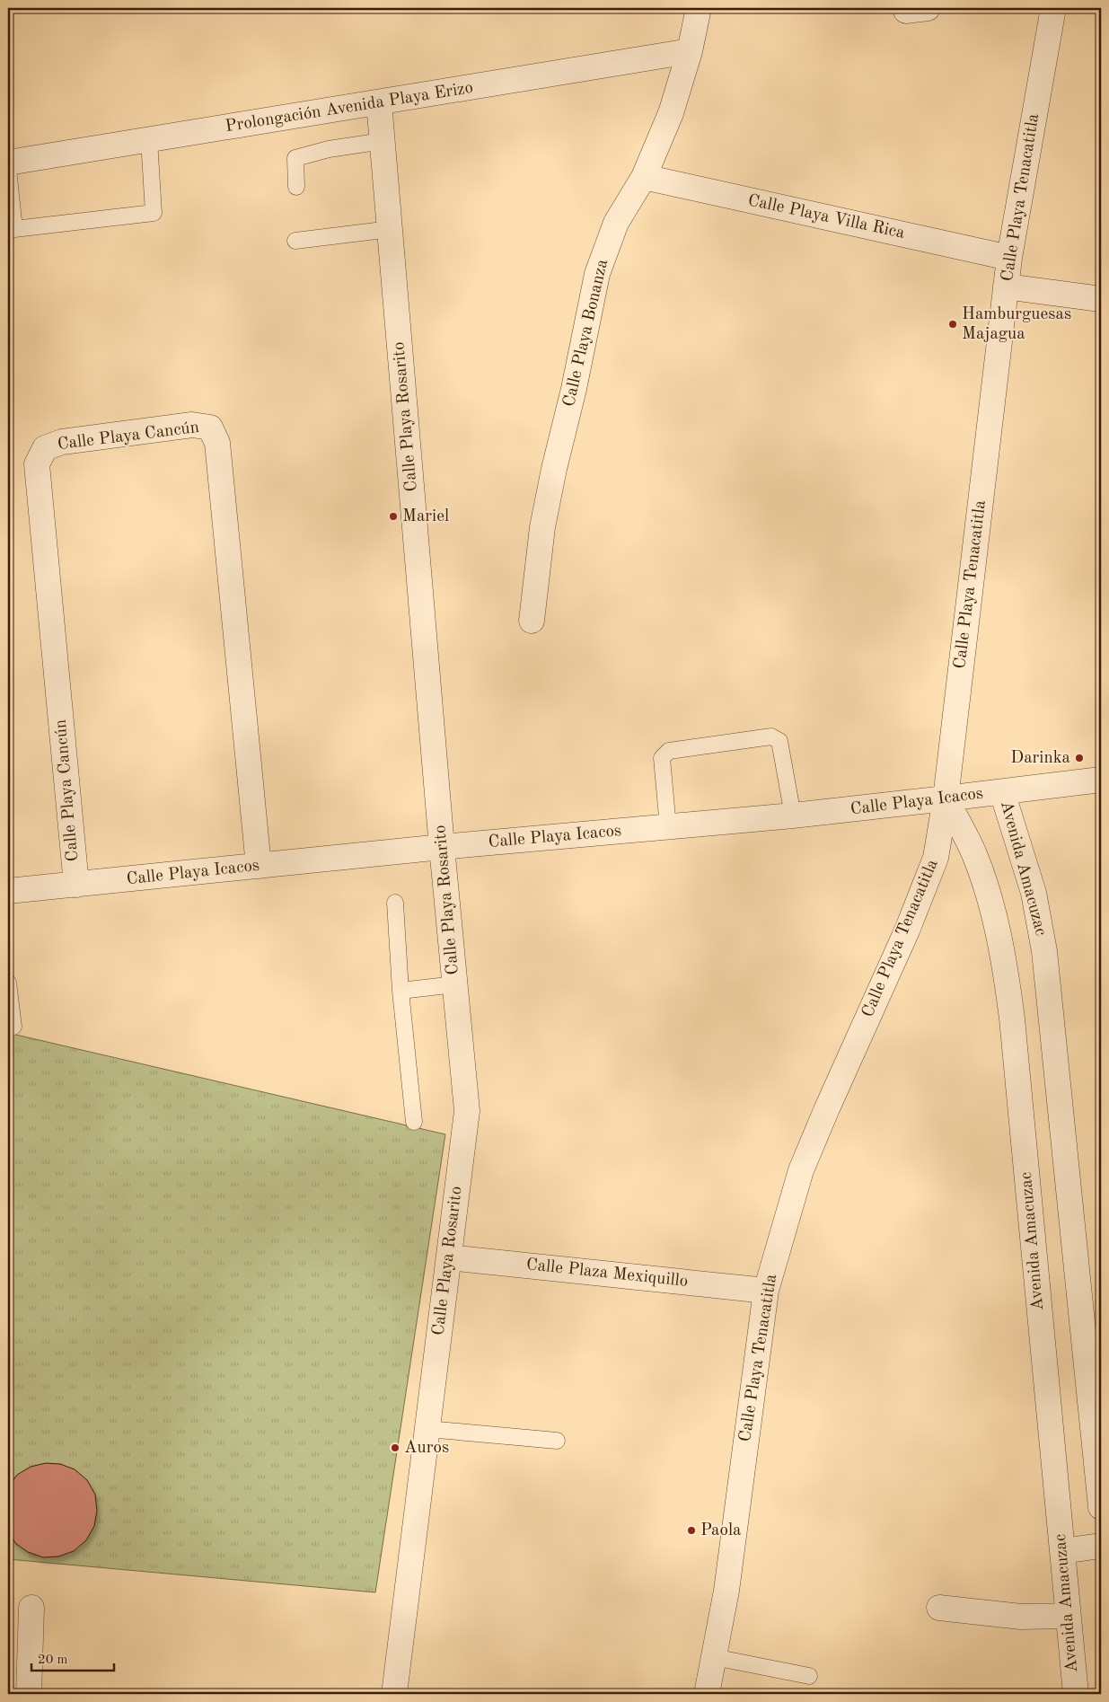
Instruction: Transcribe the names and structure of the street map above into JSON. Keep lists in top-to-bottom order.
{
  "streets": {
    "street": [
      "Prolongación Avenida Playa Erizo",
      "Calle Playa Tenacatitla",
      "Calle Playa Villa Rica",
      "Calle Playa Bonanza",
      "Calle Playa Rosarito",
      "Calle Playa Cancún",
      "Calle Playa Icacos",
      "Avenida Amacuzac",
      "Calle Plaza Mexiquillo"
    ]
  },
  "crossings": [
    ["Prolongación Avenida Playa Erizo", "Calle Playa Bonanza"],
    ["Prolongación Avenida Playa Erizo", "Calle Playa Rosarito"],
    ["Calle Playa Tenacatitla", "Calle Playa Villa Rica"],
    ["Calle Playa Tenacatitla", "Calle Playa Icacos"],
    ["Calle Playa Tenacatitla", "Avenida Amacuzac"],
    ["Calle Playa Tenacatitla", "Calle Plaza Mexiquillo"],
    ["Calle Playa Villa Rica", "Calle Playa Bonanza"],
    ["Calle Playa Rosarito", "Calle Playa Icacos"],
    ["Calle Playa Rosarito", "Calle Plaza Mexiquillo"],
    ["Calle Playa Cancún", "Calle Playa Icacos"],
    ["Calle Playa Icacos", "Avenida Amacuzac"]
  ],
  "places": [
    "Hamburguesas Majagua",
    "Mariel",
    "Darinka",
    "Auros",
    "Paola"
  ],
  "scale_bar": "20 m"
}
